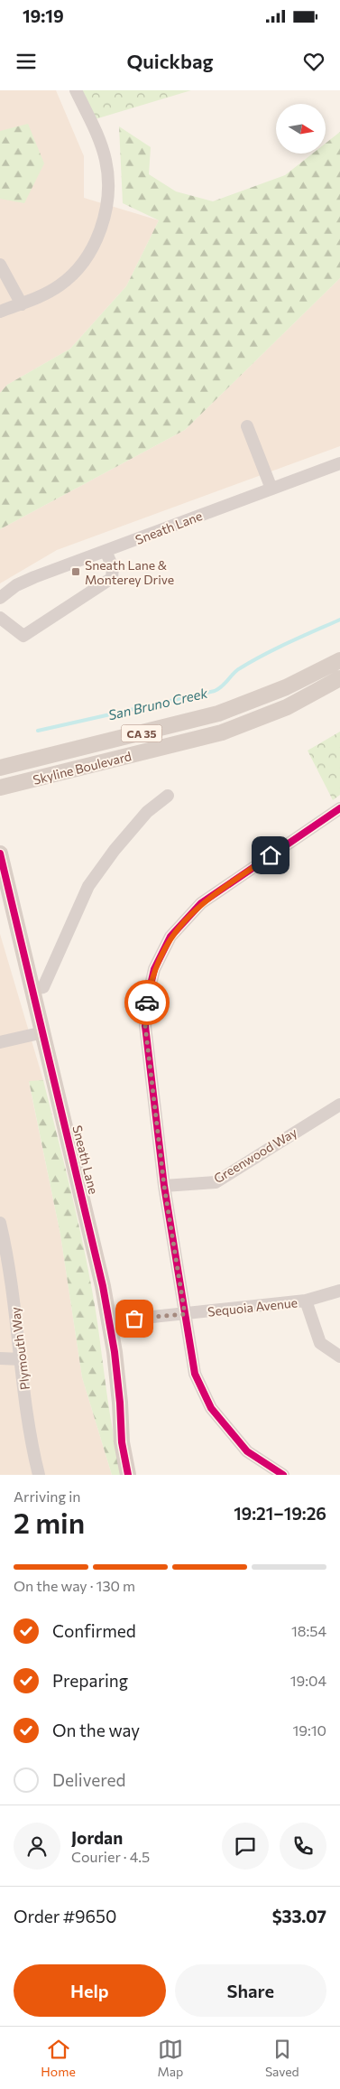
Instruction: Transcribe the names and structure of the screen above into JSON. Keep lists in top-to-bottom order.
{
  "streets": {
    "main road": ["Sneath Lane", "CA 35", "Skyline Boulevard"],
    "street": ["Greenwood Way", "Sequoia Avenue", "Plymouth Way"]
  },
  "crossings": [
    ["Sneath Lane", "Sequoia Avenue"]
  ],
  "water": ["San Bruno Creek"],
  "places": {
    "transit": ["Sneath Lane & Monterey Drive"]
  },
  "north": "right",
  "page": {
    "status": "19:19",
    "header": "Quickbag",
    "heading": ["2 min", "Arriving in", "19:21–19:26"],
    "panel": [
      "Jordan",
      "Courier · 4.5",
      "Order #9650",
      "$33.07"
    ],
    "bar": "On the way · 130 m",
    "list": [
      ["Confirmed", "18:54"],
      ["Preparing", "19:04"],
      ["On the way", "19:10"],
      "Delivered"
    ],
    "buttons": ["Help", "Share"],
    "tabs": ["Home", "Map", "Saved"]
  }
}
